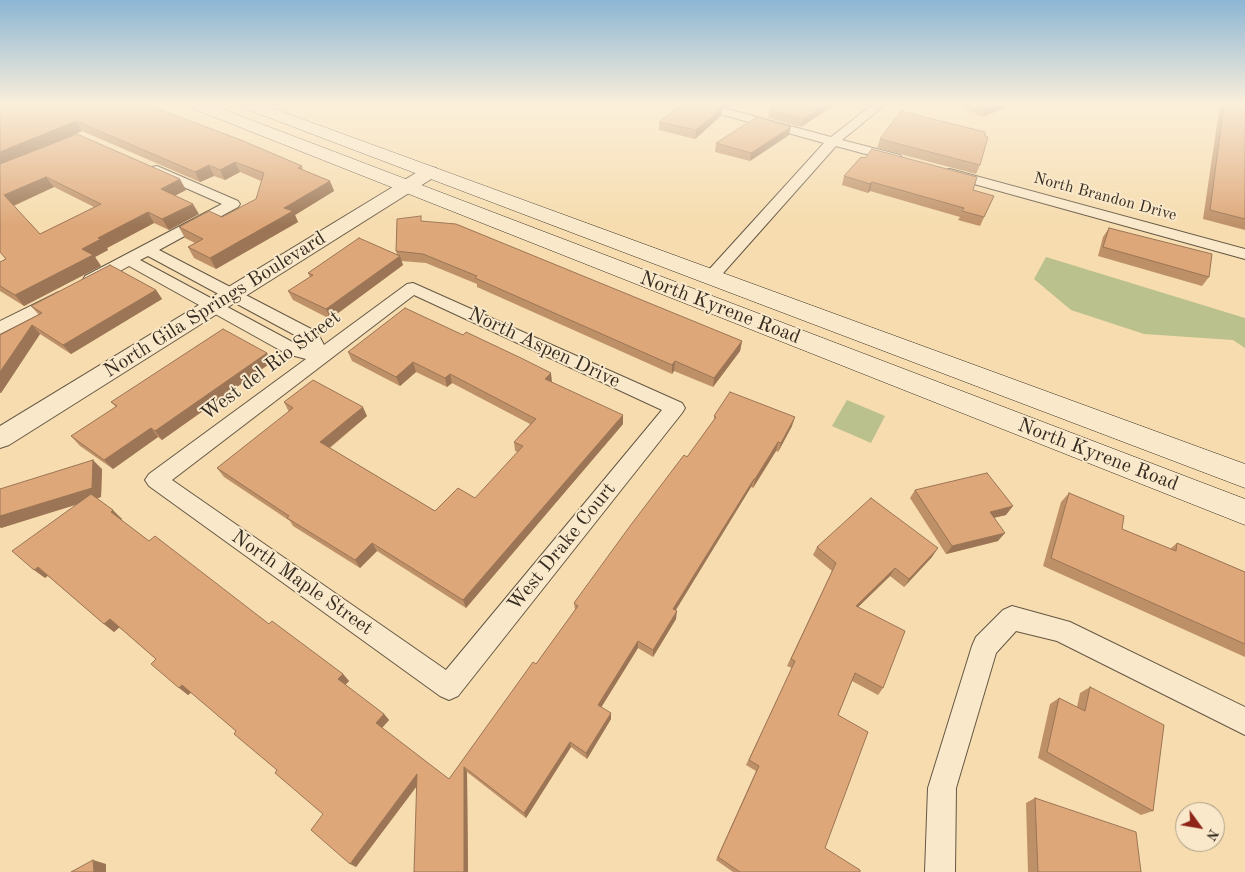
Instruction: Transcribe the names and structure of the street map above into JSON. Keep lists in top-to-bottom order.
{
  "streets": {
    "main road": ["North Kyrene Road"],
    "street": [
      "North Brandon Drive",
      "North Gila Springs Boulevard",
      "North Aspen Drive",
      "West del Rio Street",
      "West Drake Court",
      "North Maple Street"
    ]
  },
  "crossings": [
    ["North Gila Springs Boulevard", "North Kyrene Road"],
    ["North Aspen Drive", "West del Rio Street"],
    ["North Aspen Drive", "West Drake Court"],
    ["West del Rio Street", "North Maple Street"],
    ["West Drake Court", "North Maple Street"]
  ],
  "north": "bottom right"
}
